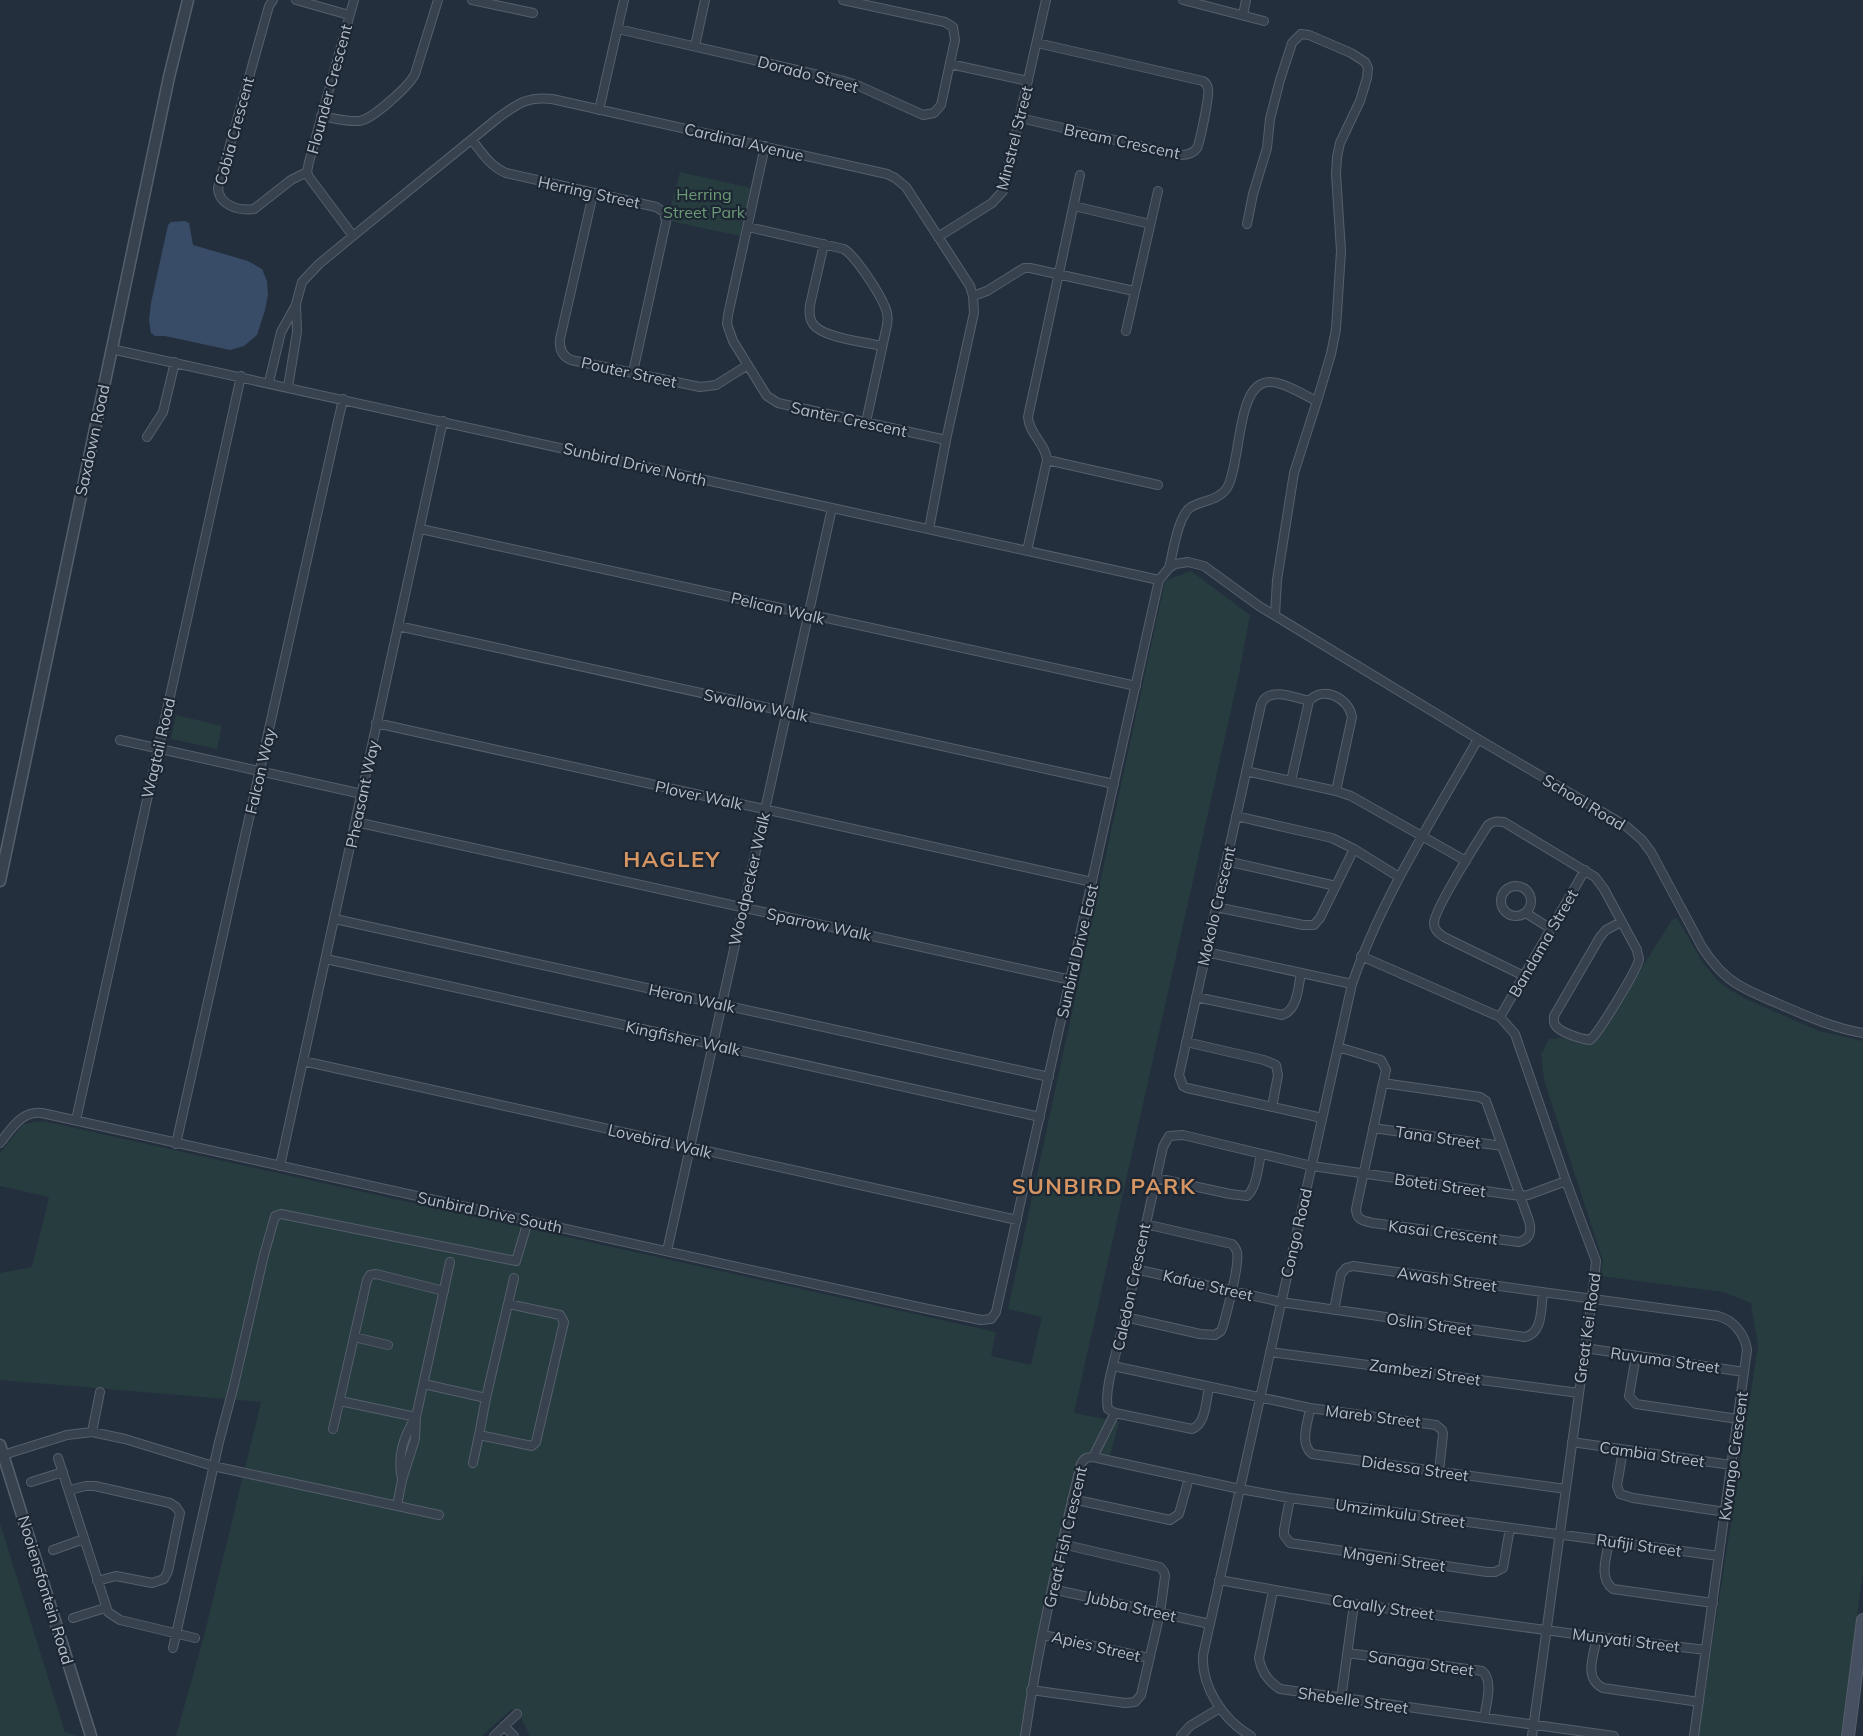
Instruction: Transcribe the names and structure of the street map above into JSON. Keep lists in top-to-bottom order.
{
  "streets": {
    "street": [
      "Dorado Street",
      "Flounder Crescent",
      "Cobia Crescent",
      "Minstrel Street",
      "Bream Crescent",
      "Cardinal Avenue",
      "Herring Street",
      "Pouter Street",
      "Santer Crescent",
      "Saxdown Road",
      "Sunbird Drive North",
      "Pelican Walk",
      "Swallow Walk",
      "Wagtail Road",
      "Falcon Way",
      "Pheasant Way",
      "Plover Walk",
      "School Road",
      "Woodpecker Walk",
      "Mokolo Crescent",
      "Sparrow Walk",
      "Bandama Street",
      "Sunbird Drive East",
      "Heron Walk",
      "Kingfisher Walk",
      "Tana Street",
      "Lovebird Walk",
      "Boteti Street",
      "Sunbird Drive South",
      "Kasai Crescent",
      "Congo Road",
      "Awash Street",
      "Kafue Street",
      "Caledon Crescent",
      "Oslin Street",
      "Great Kei Road",
      "Ruvuma Street",
      "Zambezi Street",
      "Mareb Street",
      "Cambia Street",
      "Kwango Crescent",
      "Didessa Street",
      "Umzimkulu Street",
      "Great Fish Crescent",
      "Rufiji Street",
      "Mngeni Street",
      "Nooiensfontein Road",
      "Jubba Street",
      "Cavally Street",
      "Munyati Street",
      "Apies Street",
      "Sanaga Street",
      "Shebelle Street"
    ]
  },
  "crossings": [
    ["Flounder Crescent", "Cobia Crescent"],
    ["Flounder Crescent", "Cardinal Avenue"],
    ["Minstrel Street", "Bream Crescent"],
    ["Minstrel Street", "Cardinal Avenue"],
    ["Cardinal Avenue", "Herring Street"],
    ["Cardinal Avenue", "Santer Crescent"],
    ["Cardinal Avenue", "Sunbird Drive North"],
    ["Herring Street", "Pouter Street"],
    ["Pouter Street", "Santer Crescent"],
    ["Saxdown Road", "Sunbird Drive North"],
    ["Sunbird Drive North", "Wagtail Road"],
    ["Sunbird Drive North", "Falcon Way"],
    ["Sunbird Drive North", "Pheasant Way"],
    ["Sunbird Drive North", "Woodpecker Walk"],
    ["Sunbird Drive North", "Sunbird Drive East"],
    ["Pelican Walk", "Pheasant Way"],
    ["Pelican Walk", "Woodpecker Walk"],
    ["Pelican Walk", "Sunbird Drive East"],
    ["Swallow Walk", "Pheasant Way"],
    ["Swallow Walk", "Woodpecker Walk"],
    ["Swallow Walk", "Sunbird Drive East"],
    ["Wagtail Road", "Sunbird Drive South"],
    ["Falcon Way", "Sunbird Drive South"],
    ["Pheasant Way", "Plover Walk"],
    ["Pheasant Way", "Sparrow Walk"],
    ["Pheasant Way", "Heron Walk"],
    ["Pheasant Way", "Kingfisher Walk"],
    ["Pheasant Way", "Lovebird Walk"],
    ["Pheasant Way", "Sunbird Drive South"],
    ["Plover Walk", "Woodpecker Walk"],
    ["Plover Walk", "Sunbird Drive East"],
    ["School Road", "Congo Road"],
    ["Woodpecker Walk", "Sparrow Walk"],
    ["Woodpecker Walk", "Heron Walk"],
    ["Woodpecker Walk", "Kingfisher Walk"],
    ["Woodpecker Walk", "Lovebird Walk"],
    ["Woodpecker Walk", "Sunbird Drive South"],
    ["Mokolo Crescent", "Congo Road"],
    ["Sparrow Walk", "Sunbird Drive East"],
    ["Bandama Street", "Great Kei Road"],
    ["Sunbird Drive East", "Heron Walk"],
    ["Sunbird Drive East", "Kingfisher Walk"],
    ["Sunbird Drive East", "Lovebird Walk"],
    ["Sunbird Drive East", "Sunbird Drive South"],
    ["Boteti Street", "Kasai Crescent"],
    ["Boteti Street", "Congo Road"],
    ["Boteti Street", "Caledon Crescent"],
    ["Boteti Street", "Great Kei Road"],
    ["Congo Road", "Kafue Street"],
    ["Congo Road", "Caledon Crescent"],
    ["Congo Road", "Oslin Street"],
    ["Congo Road", "Zambezi Street"],
    ["Congo Road", "Mareb Street"],
    ["Congo Road", "Umzimkulu Street"],
    ["Congo Road", "Great Fish Crescent"],
    ["Congo Road", "Jubba Street"],
    ["Congo Road", "Cavally Street"],
    ["Awash Street", "Oslin Street"],
    ["Awash Street", "Great Kei Road"],
    ["Awash Street", "Kwango Crescent"],
    ["Kafue Street", "Caledon Crescent"],
    ["Kafue Street", "Oslin Street"],
    ["Caledon Crescent", "Mareb Street"],
    ["Great Kei Road", "Ruvuma Street"],
    ["Great Kei Road", "Zambezi Street"],
    ["Great Kei Road", "Cambia Street"],
    ["Great Kei Road", "Kwango Crescent"],
    ["Great Kei Road", "Didessa Street"],
    ["Great Kei Road", "Umzimkulu Street"],
    ["Great Kei Road", "Rufiji Street"],
    ["Great Kei Road", "Cavally Street"],
    ["Great Kei Road", "Munyati Street"],
    ["Great Kei Road", "Shebelle Street"],
    ["Ruvuma Street", "Kwango Crescent"],
    ["Mareb Street", "Didessa Street"],
    ["Cambia Street", "Kwango Crescent"],
    ["Kwango Crescent", "Rufiji Street"],
    ["Kwango Crescent", "Munyati Street"],
    ["Umzimkulu Street", "Great Fish Crescent"],
    ["Umzimkulu Street", "Rufiji Street"],
    ["Umzimkulu Street", "Mngeni Street"],
    ["Great Fish Crescent", "Jubba Street"],
    ["Great Fish Crescent", "Apies Street"],
    ["Cavally Street", "Munyati Street"],
    ["Cavally Street", "Shebelle Street"],
    ["Sanaga Street", "Shebelle Street"]
  ],
  "districts": ["HAGLEY", "SUNBIRD PARK"],
  "parks": ["Herring Street Park"]
}
